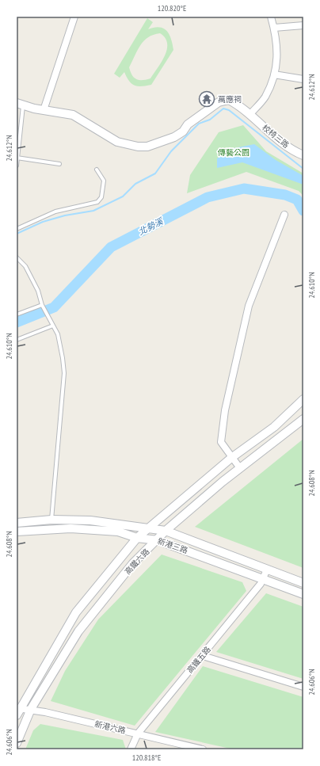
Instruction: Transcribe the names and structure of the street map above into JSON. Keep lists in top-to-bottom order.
{
  "streets": {
    "street": [
      "校椅三路",
      "新港三路",
      "高鐵六路",
      "高鐵五路",
      "新港六路"
    ]
  },
  "crossings": [
    ["新港三路", "高鐵六路"],
    ["新港三路", "高鐵五路"],
    ["高鐵六路", "新港六路"],
    ["高鐵五路", "新港六路"]
  ],
  "water": ["北勢溪"],
  "parks": ["傳藝公園"],
  "places": {
    "temple": ["萬應祠"]
  },
  "coordinates": [
    "120.820°E",
    "24.612°N",
    "24.610°N",
    "24.608°N",
    "24.606°N",
    "120.818°E"
  ]
}
